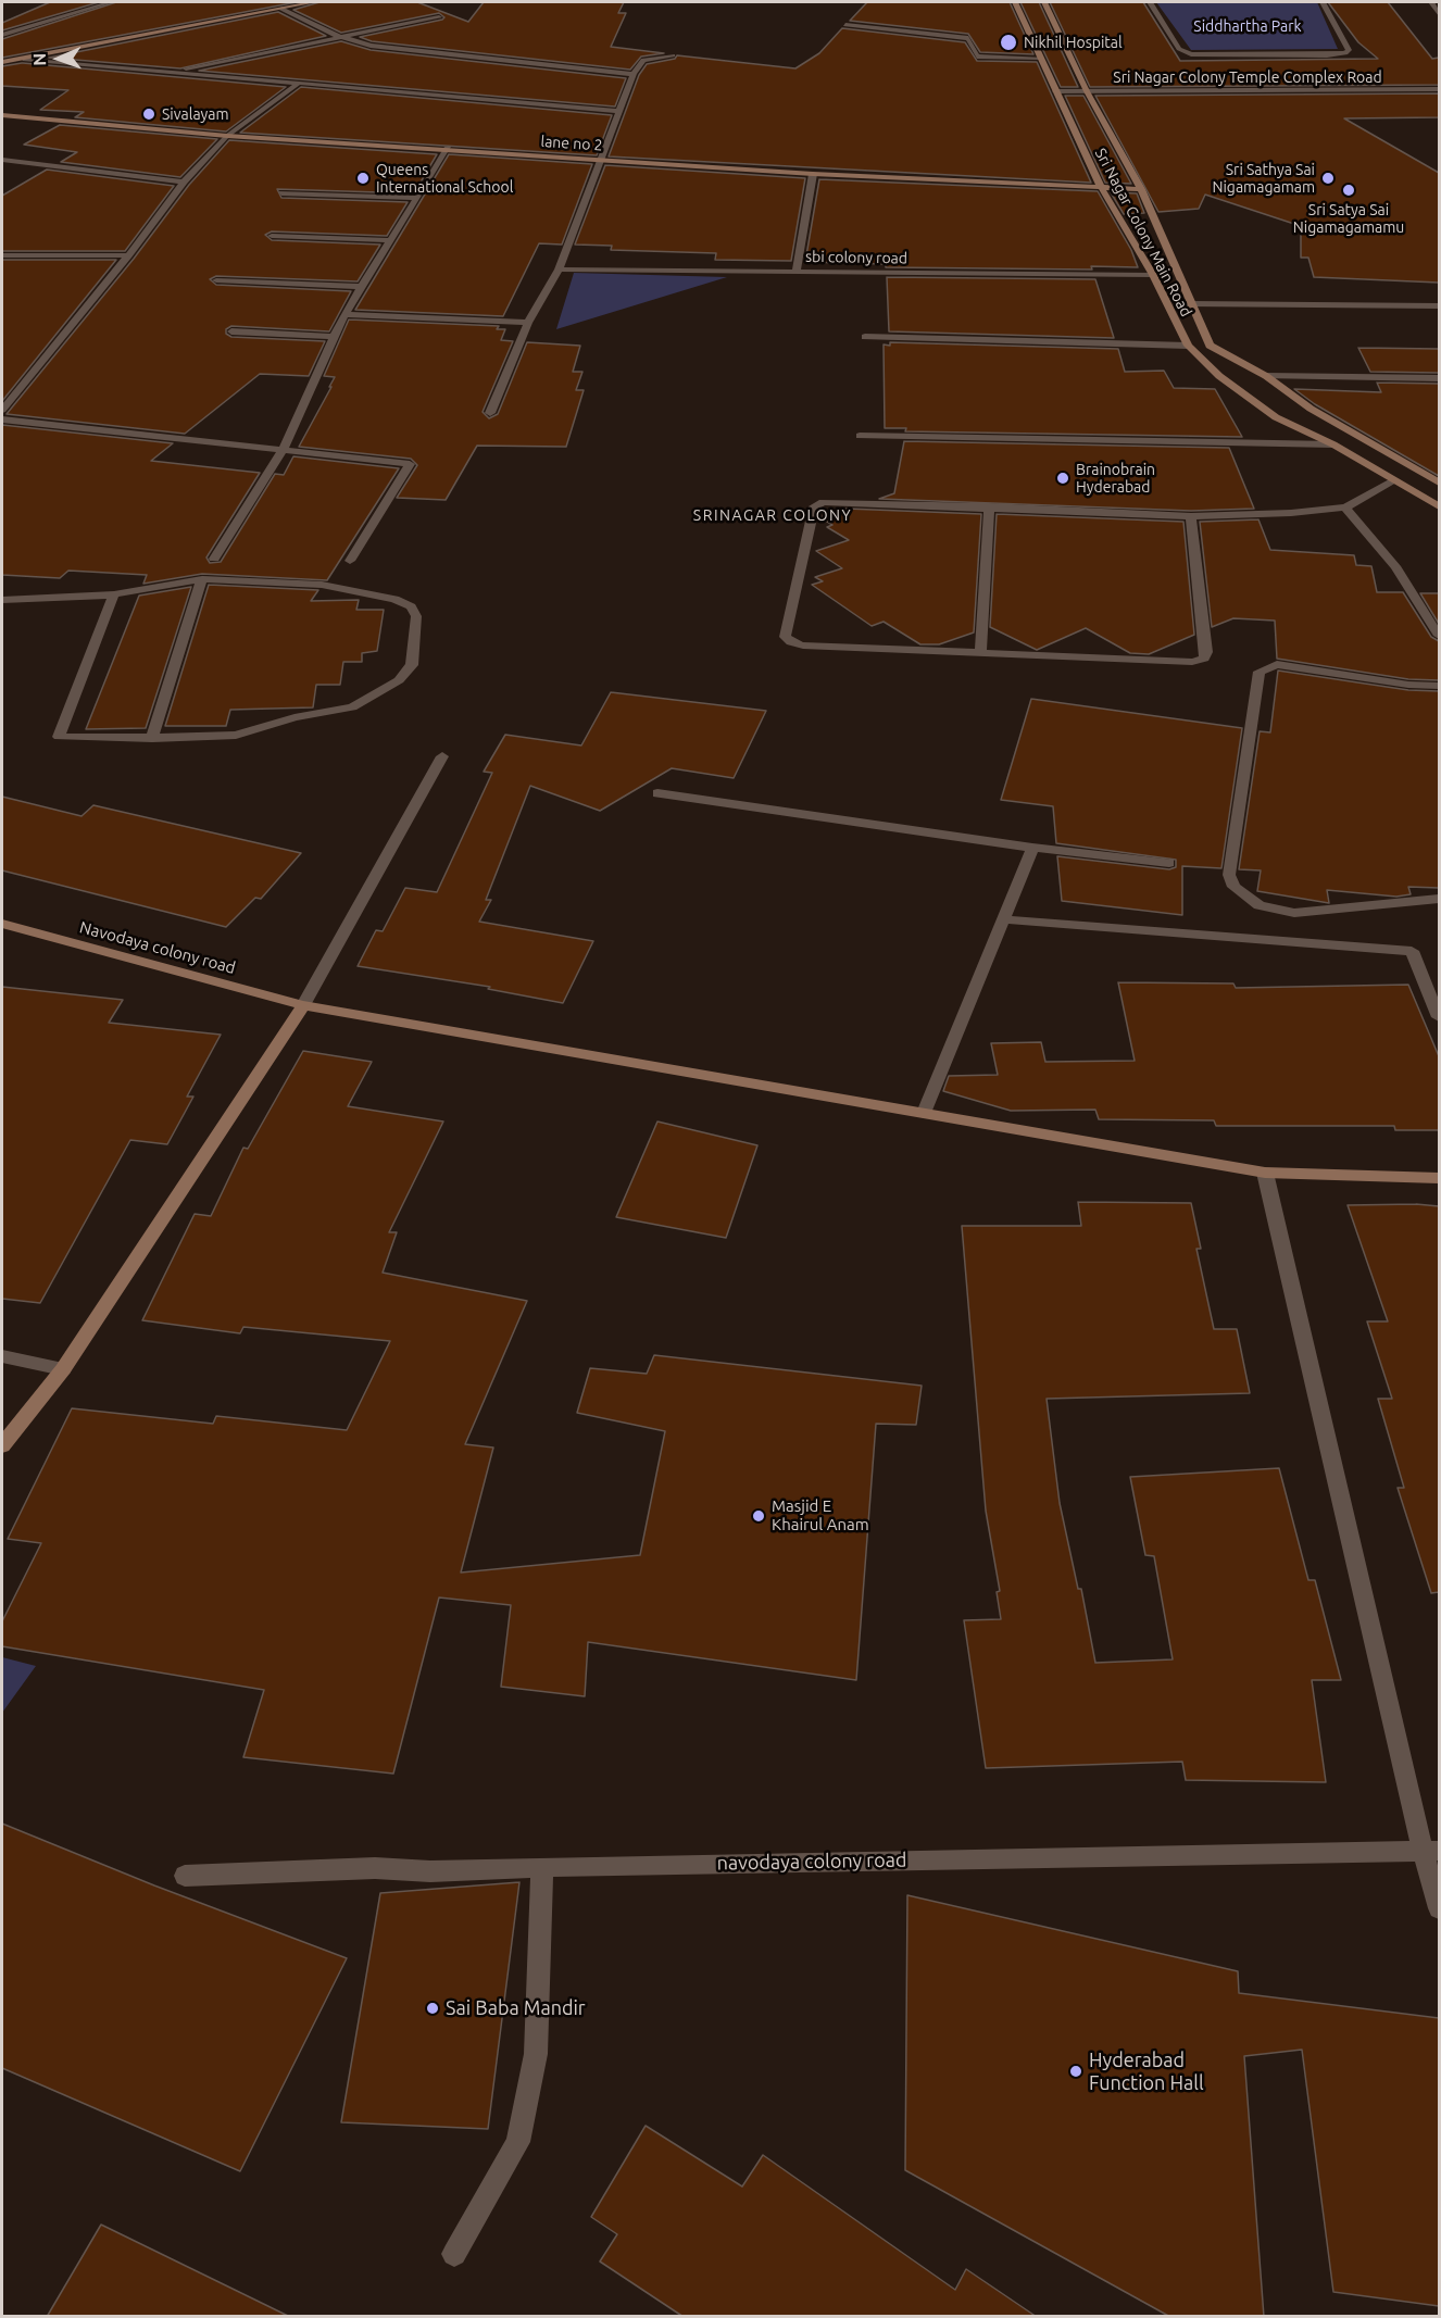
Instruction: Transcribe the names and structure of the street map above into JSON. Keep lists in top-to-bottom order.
{
  "streets": {
    "main road": ["lane no 2", "Sri Nagar Colony Main Road", "Navodaya colony road"],
    "street": ["Sri Nagar Colony Temple Complex Road", "sbi colony road", "navodaya colony road"]
  },
  "crossings": [
    ["Sri Nagar Colony Temple Complex Road", "Sri Nagar Colony Main Road"],
    ["lane no 2", "Sri Nagar Colony Main Road"],
    ["Sri Nagar Colony Main Road", "sbi colony road"]
  ],
  "districts": ["SRINAGAR COLONY"],
  "parks": ["Siddhartha Park"],
  "places": [
    "Nikhil Hospital",
    "Sivalayam",
    "Queens International School",
    "Sri Sathya Sai Nigamagamam",
    "Sri Satya Sai Nigamagamamu",
    "Brainobrain Hyderabad",
    "Masjid E Khairul Anam",
    "Sai Baba Mandir",
    "Hyderabad Function Hall"
  ],
  "north": "left"
}
